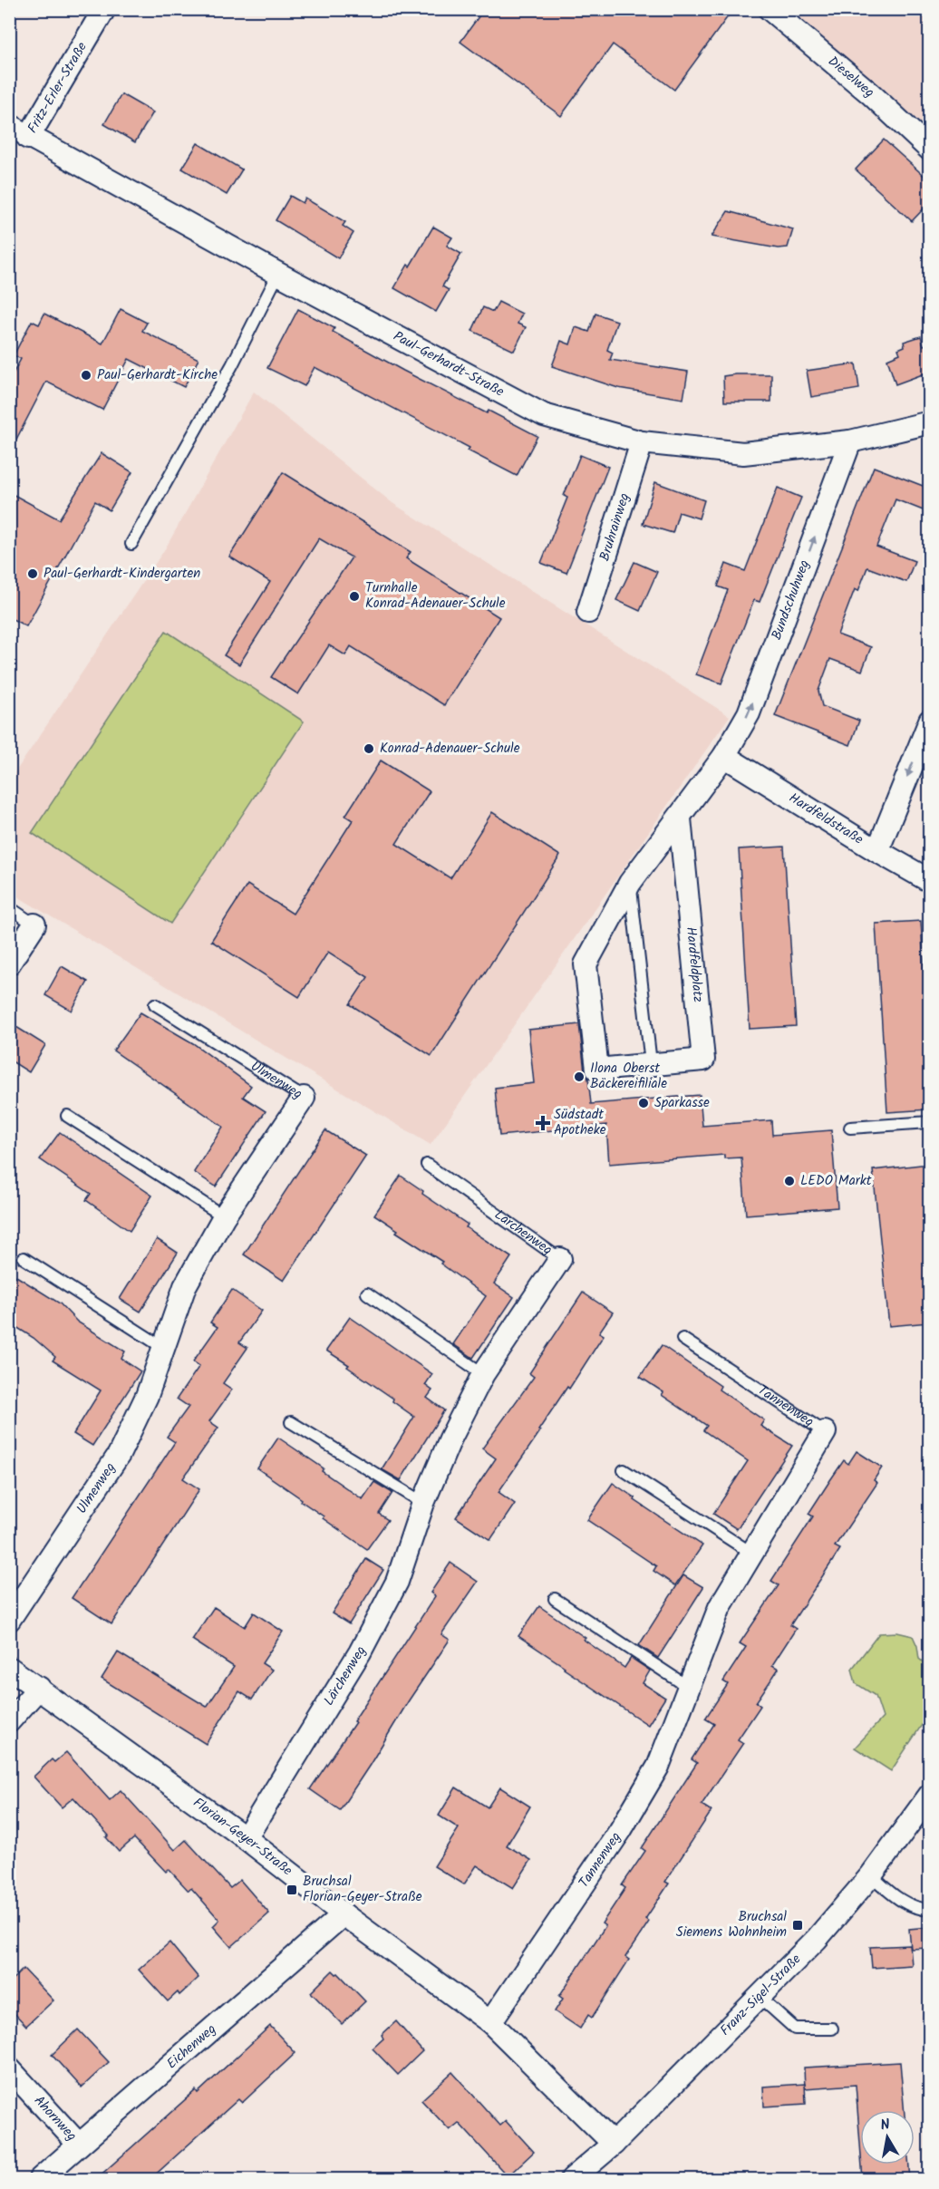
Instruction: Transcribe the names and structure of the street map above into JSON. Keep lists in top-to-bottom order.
{
  "streets": {
    "street": [
      "Dieselweg",
      "Fritz-Erler-Straße",
      "Paul-Gerhardt-Straße",
      "Bruhrainweg",
      "Bundschuhweg",
      "Hardfeldstraße",
      "Hardfeldplatz",
      "Ulmenweg",
      "Lärchenweg",
      "Tannenweg",
      "Florian-Geyer-Straße",
      "Franz-Sigel-Straße",
      "Eichenweg",
      "Ahornweg"
    ]
  },
  "crossings": [
    ["Fritz-Erler-Straße", "Paul-Gerhardt-Straße"],
    ["Paul-Gerhardt-Straße", "Bruhrainweg"],
    ["Paul-Gerhardt-Straße", "Bundschuhweg"],
    ["Bundschuhweg", "Hardfeldstraße"],
    ["Bundschuhweg", "Hardfeldplatz"],
    ["Hardfeldstraße", "Hardfeldplatz"],
    ["Lärchenweg", "Florian-Geyer-Straße"],
    ["Tannenweg", "Florian-Geyer-Straße"],
    ["Florian-Geyer-Straße", "Franz-Sigel-Straße"],
    ["Florian-Geyer-Straße", "Eichenweg"],
    ["Eichenweg", "Ahornweg"]
  ],
  "places": {
    "other": [
      "Paul-Gerhardt-Kirche",
      "Paul-Gerhardt-Kindergarten",
      "Turnhalle Konrad-Adenauer-Schule",
      "Konrad-Adenauer-Schule",
      "Ilona Oberst Bäckereifiliale",
      "Sparkasse",
      "LEDO Markt"
    ],
    "health": ["Südstadt Apotheke"],
    "transit": ["Bruchsal Florian-Geyer-Straße", "Bruchsal Siemens Wohnheim"]
  },
  "north": "top"
}
